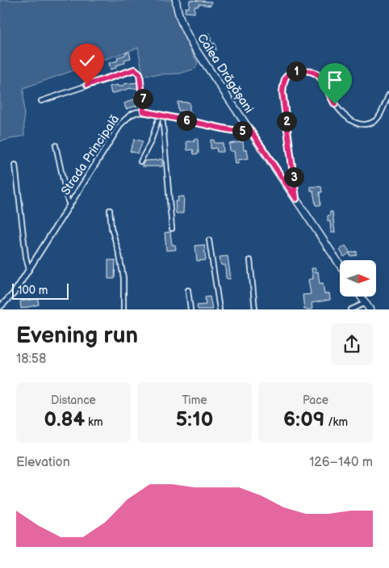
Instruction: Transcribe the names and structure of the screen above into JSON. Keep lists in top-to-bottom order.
{
  "streets": {
    "main road": ["Calea Drăgășani"],
    "street": ["Strada Principală"]
  },
  "scale_bar": "100 m",
  "north": "right",
  "page": {
    "pins": [
      "1",
      "7",
      "6",
      "2",
      "5",
      "3"
    ],
    "scale": "100 m",
    "heading": ["Evening run", "18:58"],
    "stats": [
      ["Distance", "0.84 km"],
      ["Time", "5:10"],
      ["Pace", "6:09 /km"]
    ],
    "chart": ["Elevation", "126–140 m"]
  }
}
